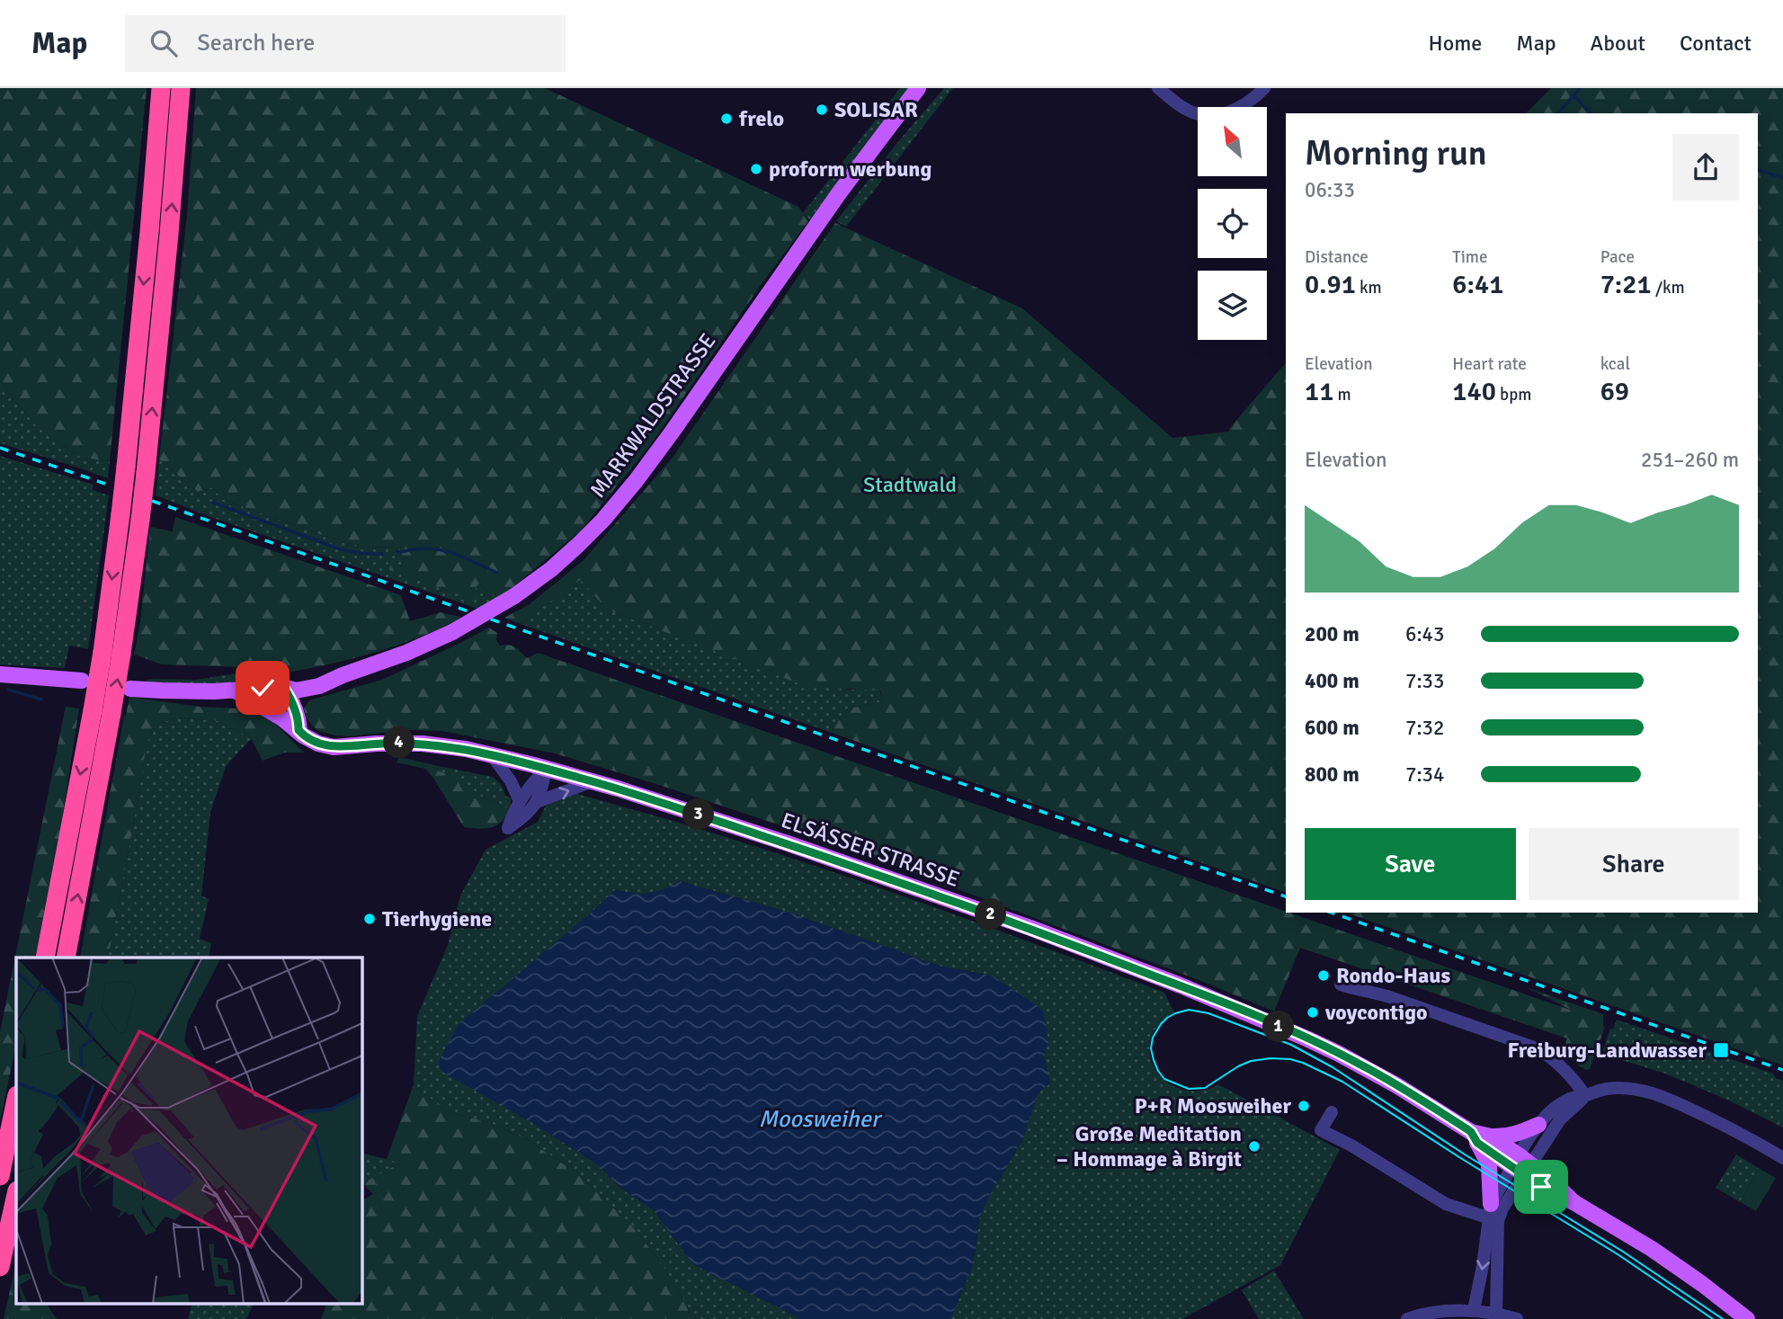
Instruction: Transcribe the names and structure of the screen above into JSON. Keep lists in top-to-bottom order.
{
  "streets": {
    "main road": ["MARKWALDSTRASSE", "ELSÄSSER STRASSE"]
  },
  "crossings": [
    ["MARKWALDSTRASSE", "ELSÄSSER STRASSE"]
  ],
  "water": ["Moosweiher"],
  "parks": ["Stadtwald"],
  "places": {
    "other": [
      "SOLISAR",
      "frelo",
      "proform werbung",
      "Tierhygiene",
      "Rondo-Haus",
      "voycontigo",
      "P+R Moosweiher",
      "Große Meditation – Hommage à Birgit"
    ],
    "transit": ["Freiburg-Landwasser"]
  },
  "north": "top left",
  "page": {
    "header": "Map",
    "search": "Search here",
    "nav": [
      "Home",
      "Map",
      "About",
      "Contact"
    ],
    "heading": ["Morning run", "06:33"],
    "stats": [
      ["Distance", "0.91 km"],
      ["Time", "6:41"],
      ["Pace", "7:21 /km"],
      ["Elevation", "11 m"],
      ["Heart rate", "140 bpm"],
      ["kcal", "69"]
    ],
    "chart": ["Elevation", "251–260 m"],
    "list": [
      {
        "name": "200 m",
        "note": "6:43"
      },
      {
        "name": "400 m",
        "note": "7:33"
      },
      {
        "name": "600 m",
        "note": "7:32"
      },
      {
        "name": "800 m",
        "note": "7:34"
      }
    ],
    "pins": [
      "4",
      "3",
      "2",
      "1"
    ],
    "buttons": ["Save", "Share"]
  }
}
